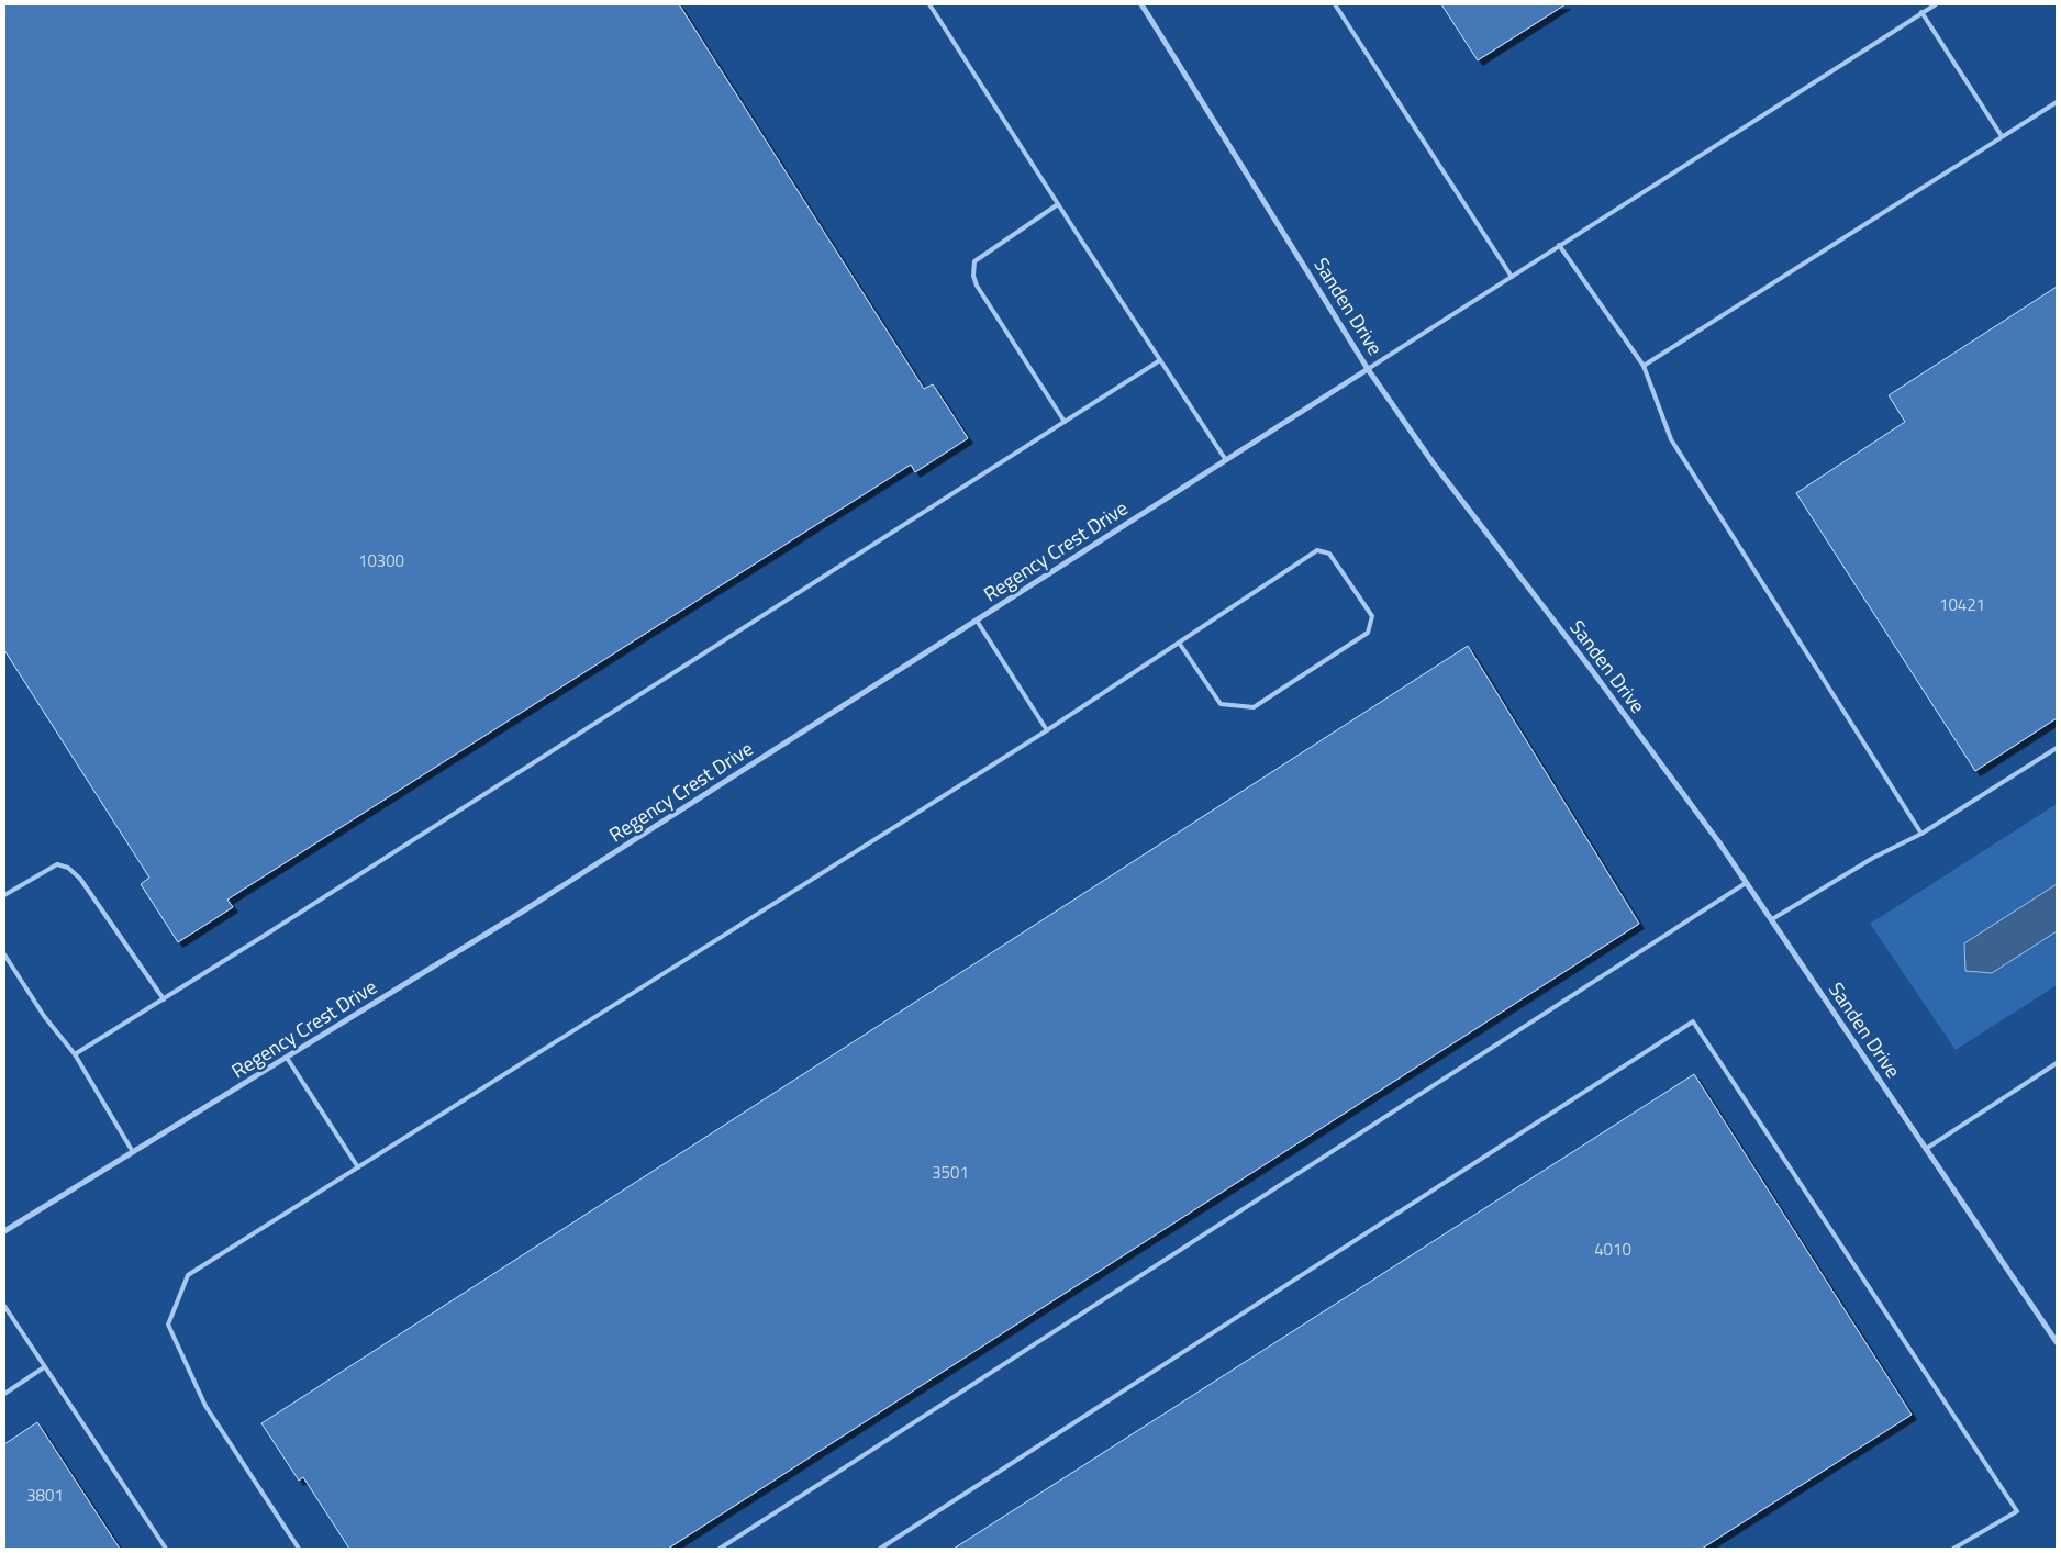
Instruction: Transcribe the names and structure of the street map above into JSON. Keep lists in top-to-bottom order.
{
  "streets": {
    "street": ["Sanden Drive", "Regency Crest Drive"]
  },
  "crossings": [
    ["Sanden Drive", "Regency Crest Drive"]
  ],
  "house_numbers": [
    "10300",
    "10421",
    "3501",
    "4010",
    "3801"
  ]
}
